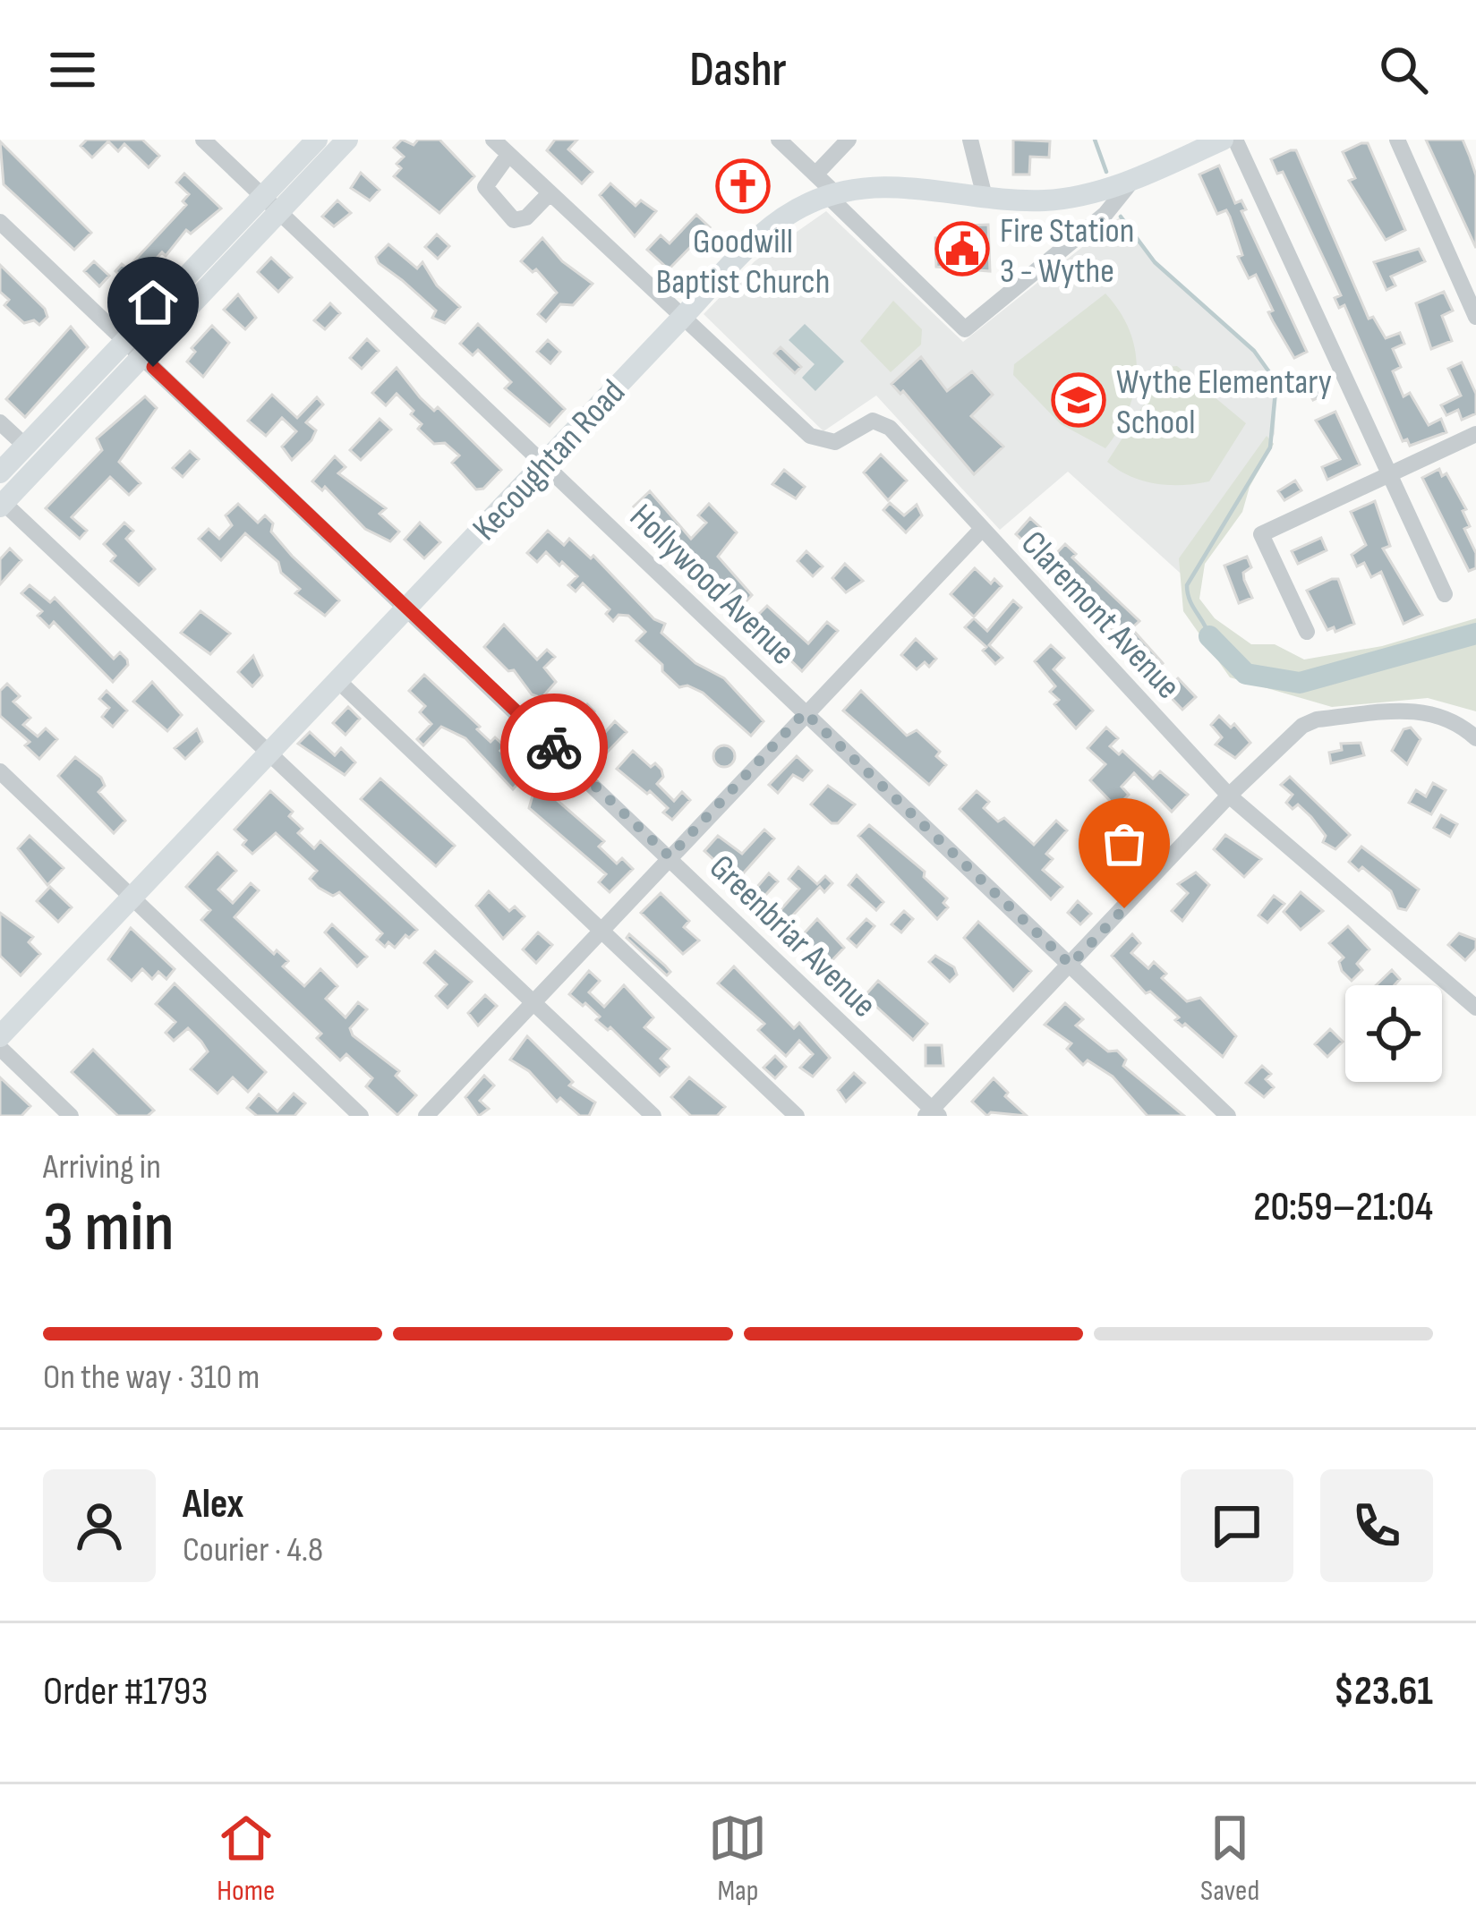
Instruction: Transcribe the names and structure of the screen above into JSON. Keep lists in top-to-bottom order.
{
  "streets": {
    "main road": ["Kecoughtan Road"],
    "street": ["Hollywood Avenue", "Claremont Avenue", "Greenbriar Avenue"]
  },
  "crossings": [
    ["Kecoughtan Road", "Hollywood Avenue"],
    ["Kecoughtan Road", "Claremont Avenue"],
    ["Kecoughtan Road", "Greenbriar Avenue"]
  ],
  "places": {
    "church": ["Goodwill Baptist Church"],
    "public building": ["Fire Station 3 - Wythe"],
    "school or university": ["Wythe Elementary School"]
  },
  "page": {
    "header": "Dashr",
    "heading": ["3 min", "Arriving in", "20:59–21:04"],
    "panel": [
      "Alex",
      "Courier · 4.8",
      "Order #1793",
      "$23.61"
    ],
    "bar": "On the way · 310 m",
    "tabs": ["Home", "Map", "Saved"]
  }
}
